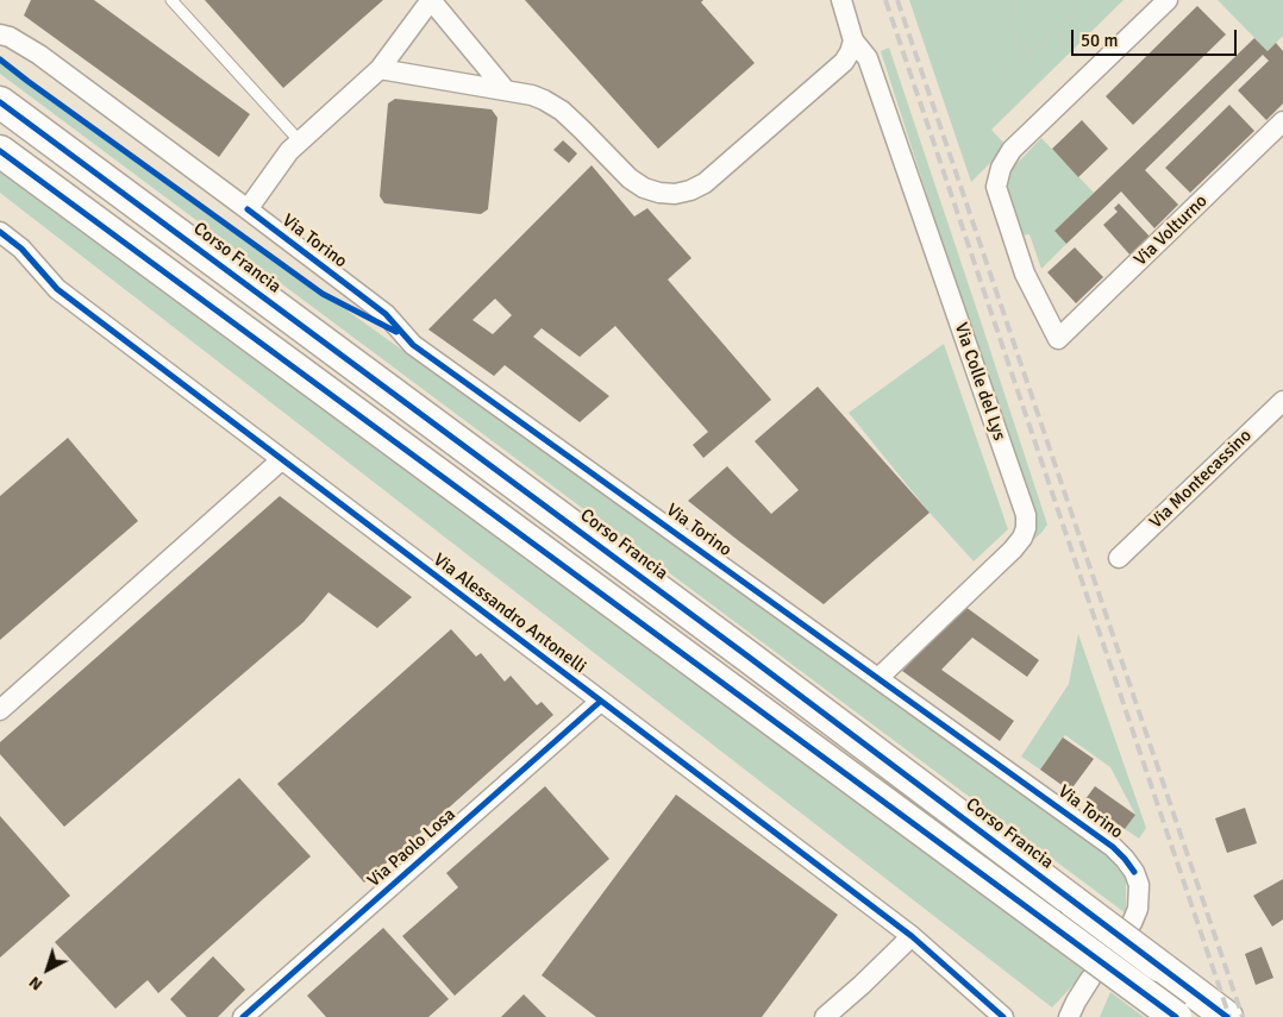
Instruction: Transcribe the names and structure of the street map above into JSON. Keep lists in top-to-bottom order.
{
  "streets": {
    "main road": ["Corso Francia"],
    "street": [
      "Via Volturno",
      "Via Torino",
      "Via Colle del Lys",
      "Via Montecassino",
      "Via Alessandro Antonelli",
      "Via Paolo Losa"
    ]
  },
  "crossings": [
    ["Via Torino", "Via Colle del Lys"],
    ["Via Alessandro Antonelli", "Via Paolo Losa"]
  ],
  "scale_bar": "50 m",
  "north": "bottom left"
}
